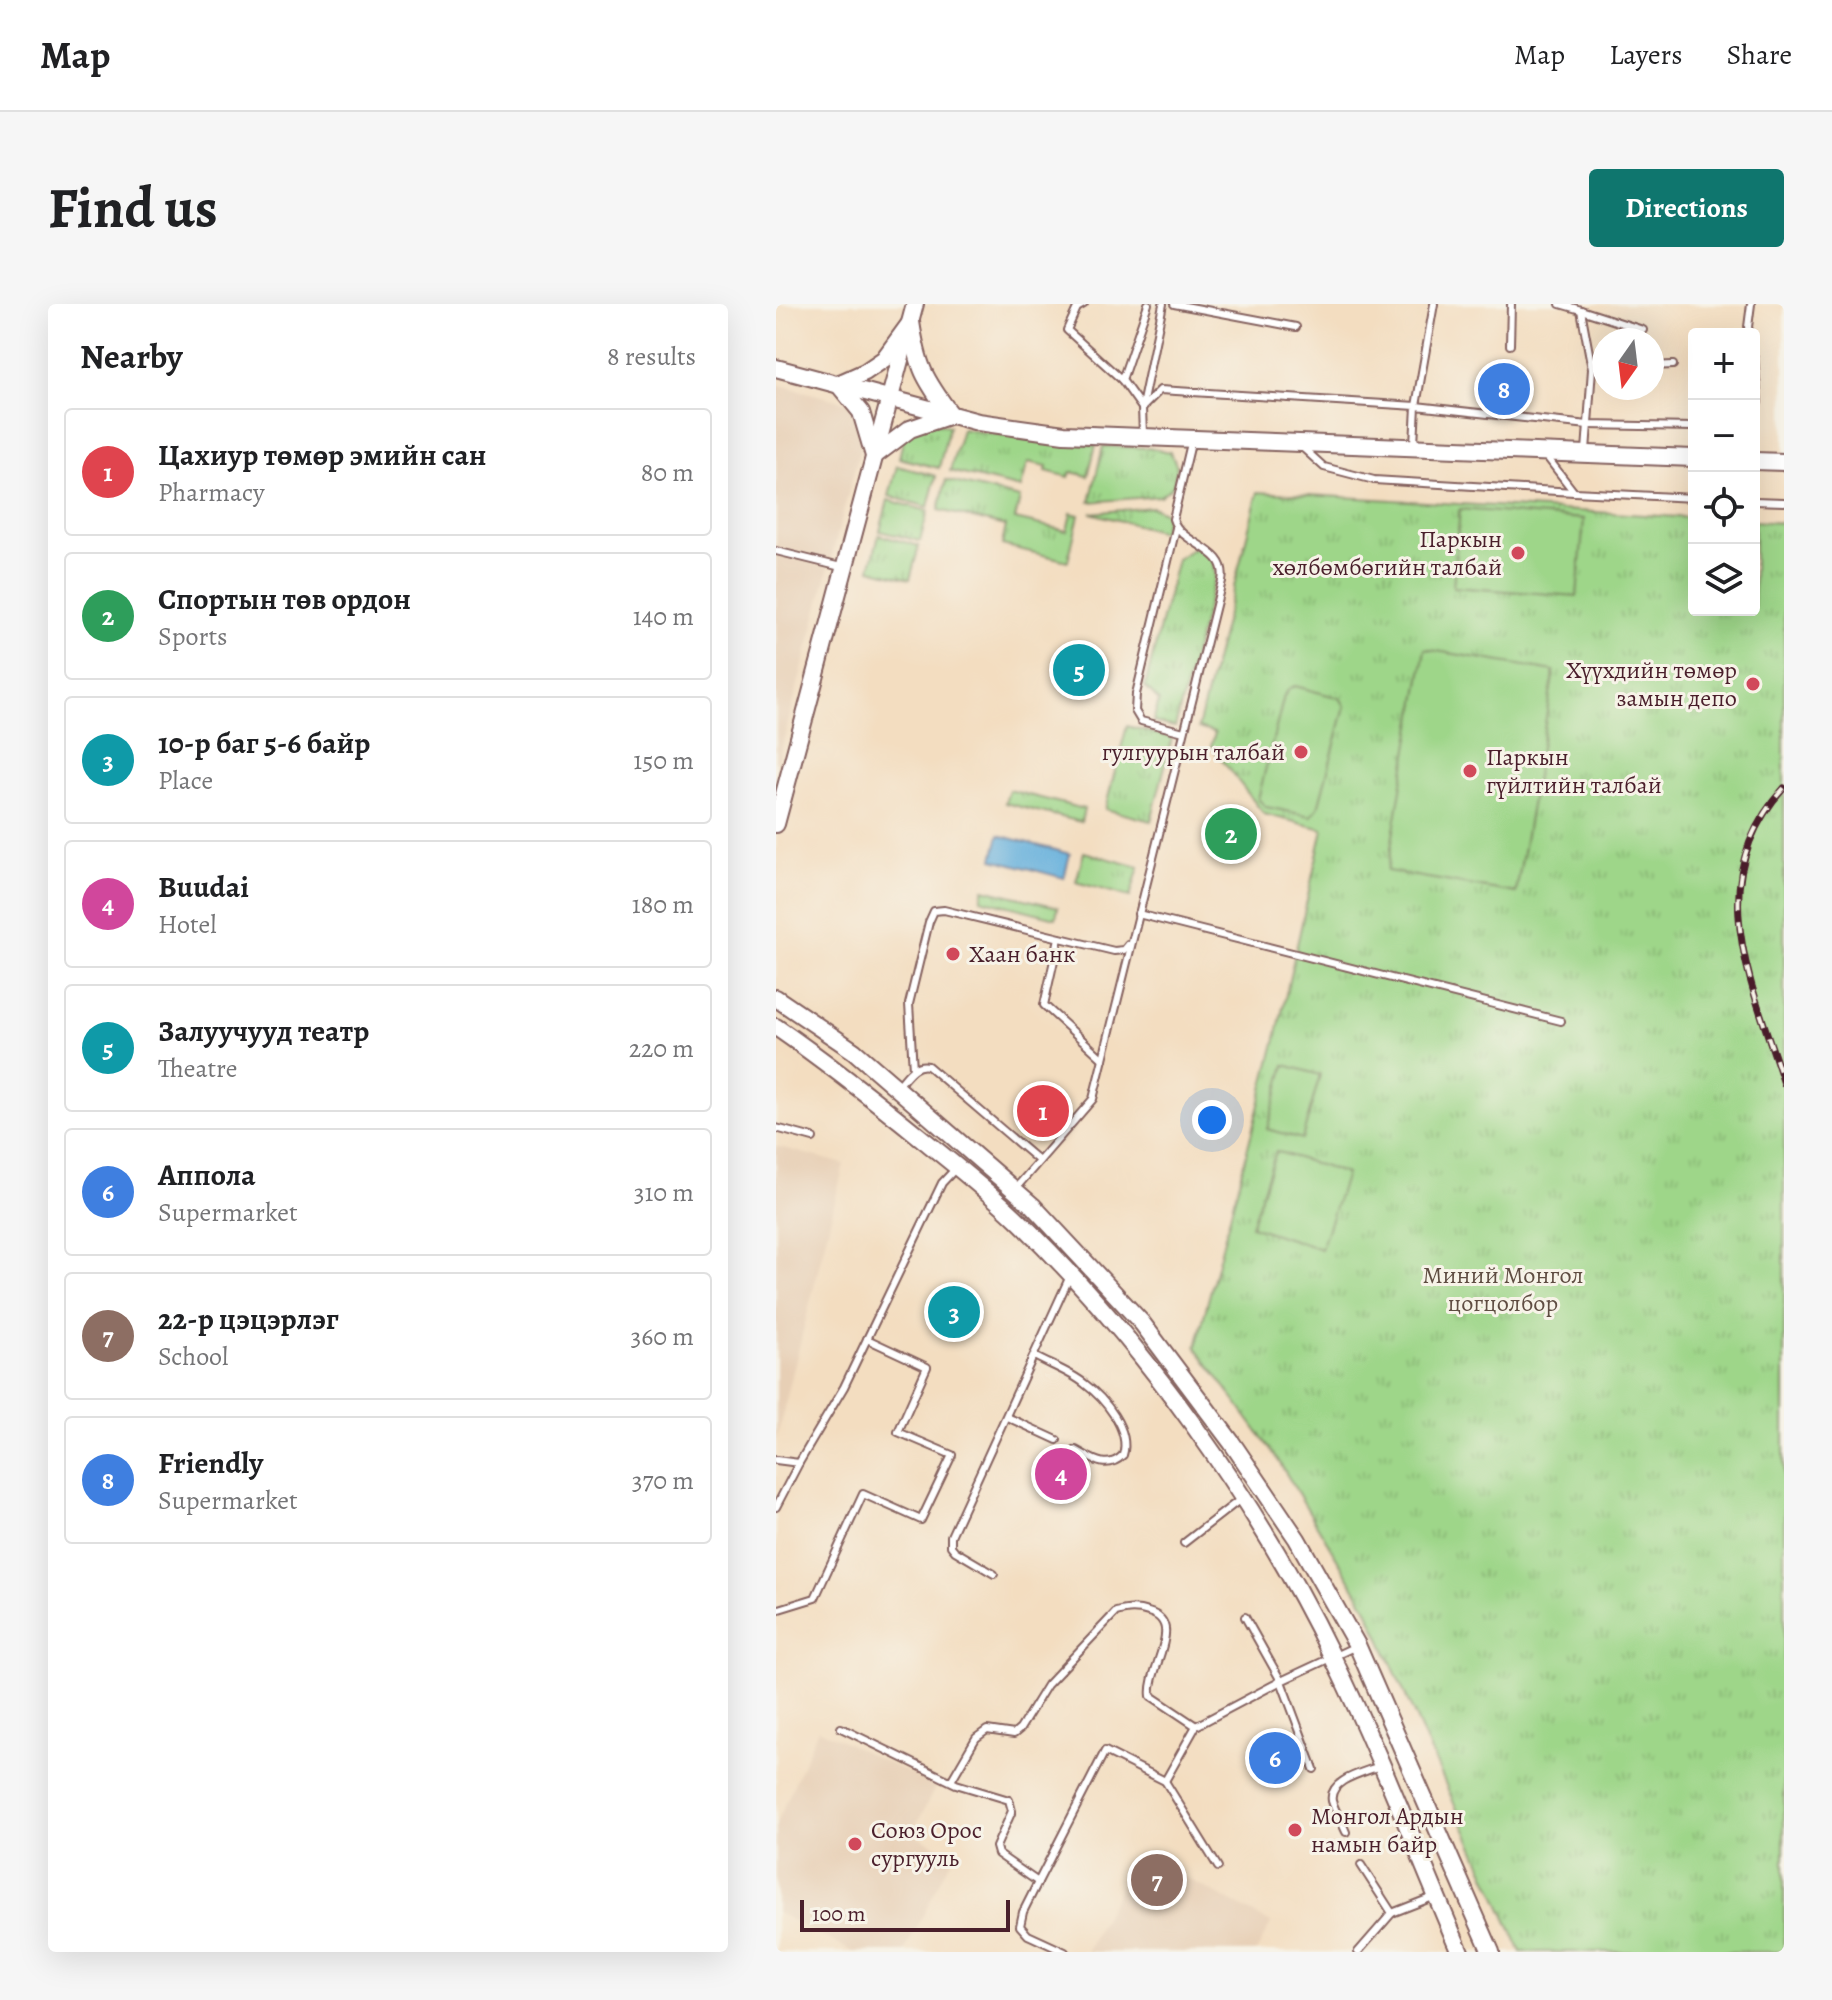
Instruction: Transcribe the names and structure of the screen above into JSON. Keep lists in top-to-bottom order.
{
  "parks": ["Миний Монгол цогцолбор"],
  "places": [
    "Паркын хөлбөмбөгийн талбай",
    "Хүүхдийн төмөр замын депо",
    "гулгуурын талбай",
    "Паркын гүйлтийн талбай",
    "Хаан банк",
    "Монгол Ардын намын байр",
    "Союз Орос сургууль"
  ],
  "scale_bar": "100 m",
  "north": "bottom",
  "page": {
    "header": "Map",
    "nav": ["Map", "Layers", "Share"],
    "buttons": "Directions",
    "title": "Find us",
    "heading": ["Nearby", "8 results"],
    "map_buttons": ["+", "−"],
    "pins": [
      "8",
      "5",
      "2",
      "1",
      "3",
      "4",
      "6",
      "7"
    ],
    "list": [
      {
        "mark": "1",
        "name": "Цахиур төмөр эмийн сан",
        "note": "Pharmacy",
        "value": "80 m"
      },
      {
        "mark": "2",
        "name": "Спортын төв ордон",
        "note": "Sports",
        "value": "140 m"
      },
      {
        "mark": "3",
        "name": "10-р баг 5-6 байр",
        "note": "Place",
        "value": "150 m"
      },
      {
        "mark": "4",
        "name": "Buudai",
        "note": "Hotel",
        "value": "180 m"
      },
      {
        "mark": "5",
        "name": "Залуучууд театр",
        "note": "Theatre",
        "value": "220 m"
      },
      {
        "mark": "6",
        "name": "Аппола",
        "note": "Supermarket",
        "value": "310 m"
      },
      {
        "mark": "7",
        "name": "22-р цэцэрлэг",
        "note": "School",
        "value": "360 m"
      },
      {
        "mark": "8",
        "name": "Friendly",
        "note": "Supermarket",
        "value": "370 m"
      }
    ],
    "scale": "100 m"
  }
}
